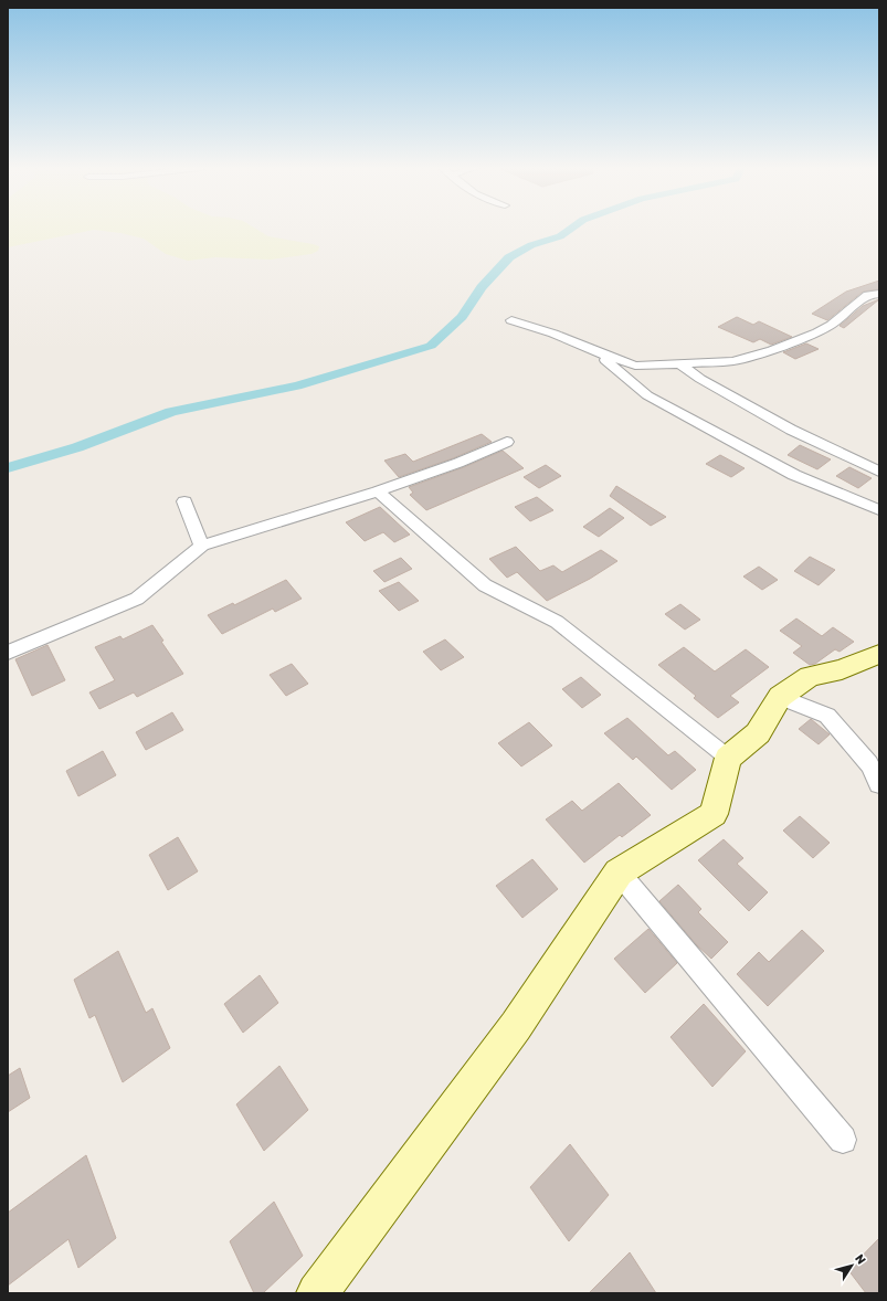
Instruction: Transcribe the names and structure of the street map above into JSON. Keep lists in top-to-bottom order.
{
  "north": "top right"
}
